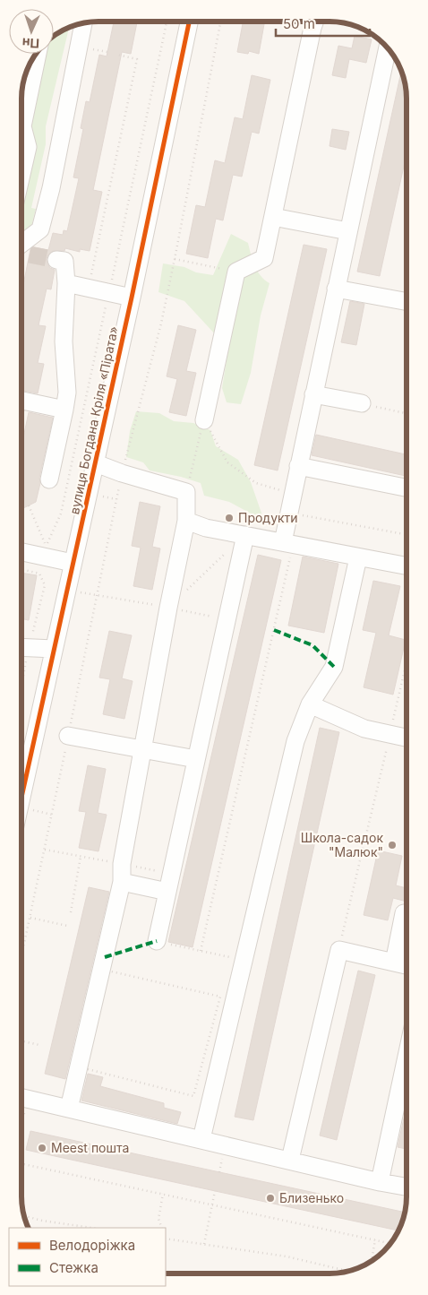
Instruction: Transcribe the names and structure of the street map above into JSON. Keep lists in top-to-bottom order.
{
  "streets": {
    "street": ["вулиця Богдана Кріля «Пірата»"]
  },
  "places": [
    "Продукти",
    "Школа-садок \"Малюк\"",
    "Meest пошта",
    "Близенько"
  ],
  "legend": ["Велодоріжка", "Стежка"],
  "scale_bar": "50 m",
  "north": "bottom"
}
